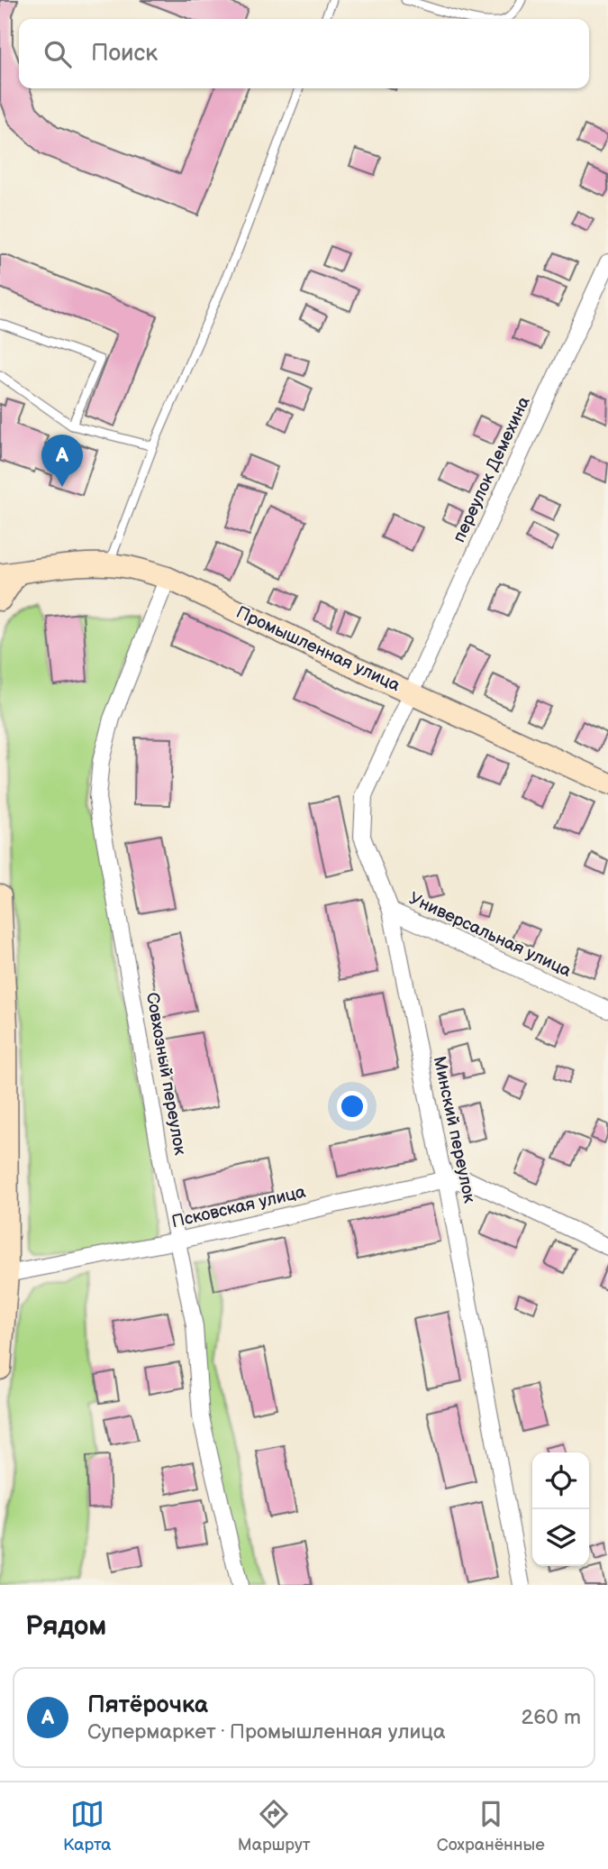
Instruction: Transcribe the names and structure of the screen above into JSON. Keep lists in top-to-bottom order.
{
  "streets": {
    "main road": ["Промышленная улица"],
    "street": [
      "переулок Демехина",
      "Универсальная улица",
      "Совхозный переулок",
      "Минский переулок",
      "Псковская улица"
    ]
  },
  "crossings": [
    ["переулок Демехина", "Промышленная улица"],
    ["переулок Демехина", "Минский переулок"],
    ["Промышленная улица", "Совхозный переулок"],
    ["Промышленная улица", "Минский переулок"],
    ["Универсальная улица", "Минский переулок"],
    ["Совхозный переулок", "Псковская улица"],
    ["Минский переулок", "Псковская улица"]
  ],
  "page": {
    "search": "Поиск",
    "pins": "A",
    "heading": "Рядом",
    "list": [
      {
        "mark": "A",
        "name": "Пятёрочка",
        "note": "Супермаркет · Промышленная улица",
        "value": "260 m"
      }
    ],
    "nav": ["Карта", "Маршрут", "Сохранённые"]
  }
}
